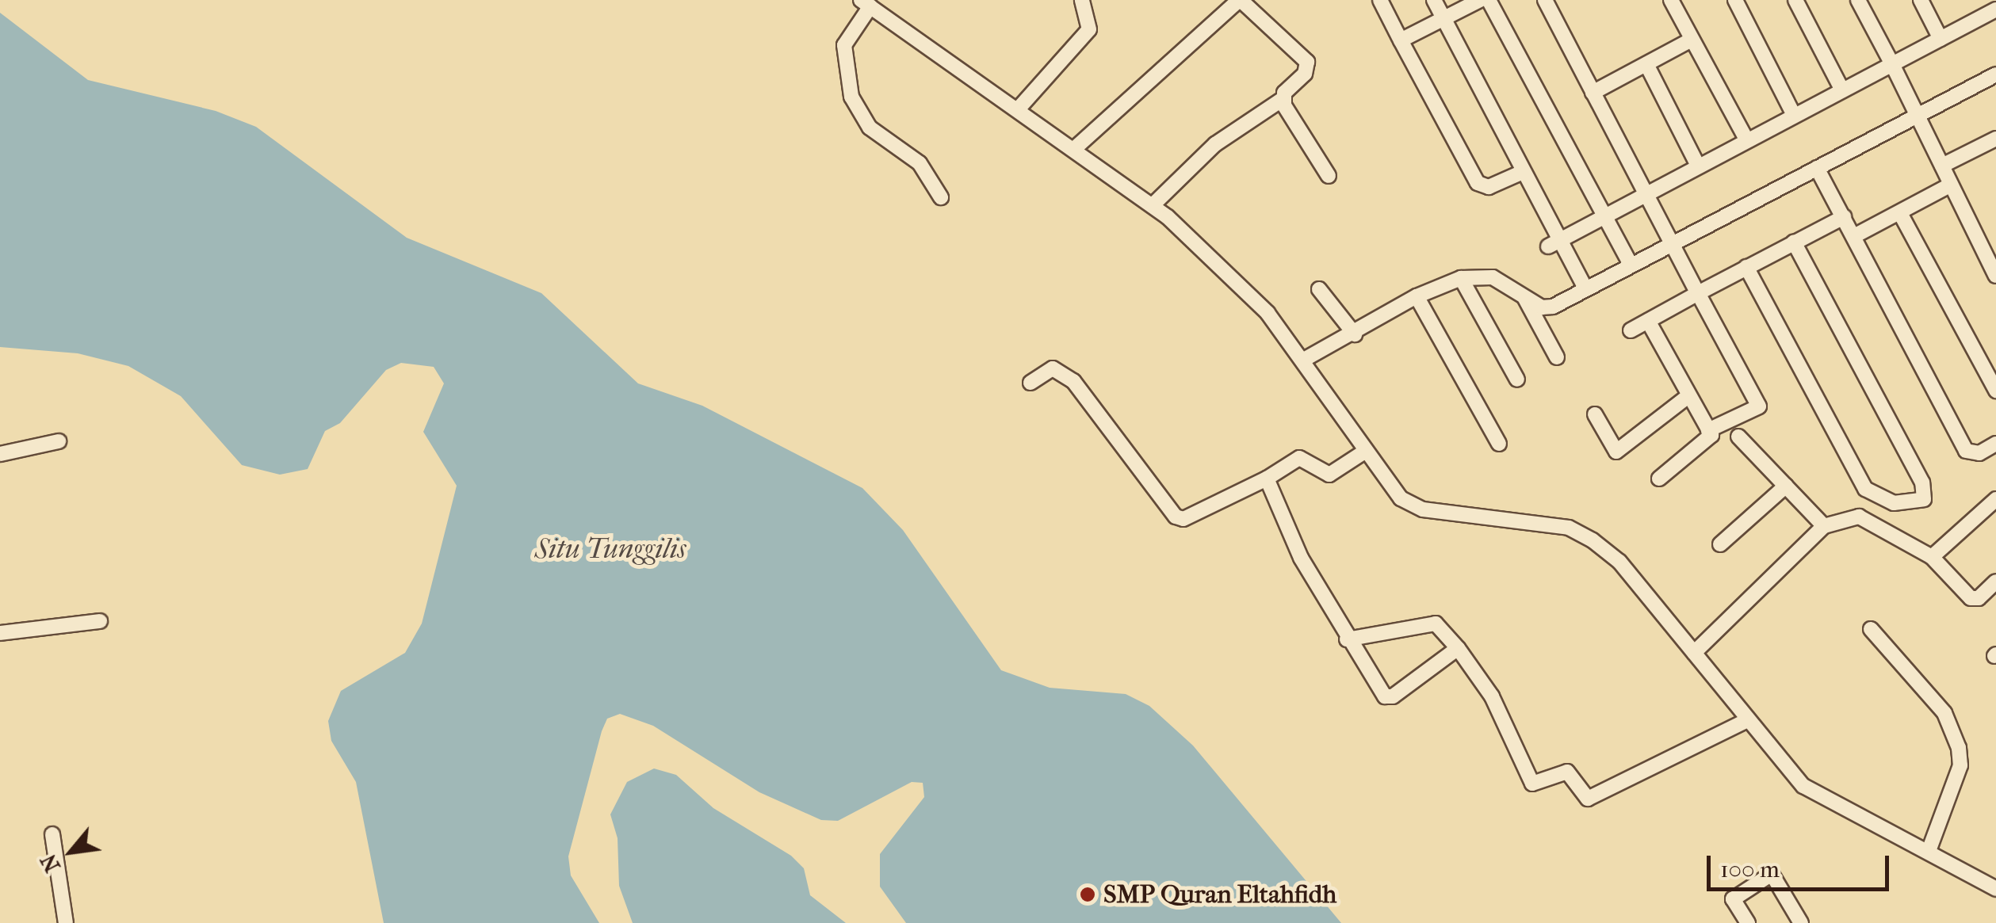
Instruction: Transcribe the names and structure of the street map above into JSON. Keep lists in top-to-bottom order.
{
  "water": ["Situ Tunggilis"],
  "places": ["SMP Quran Eltahfidh"],
  "scale_bar": "100 m",
  "north": "bottom left"
}
